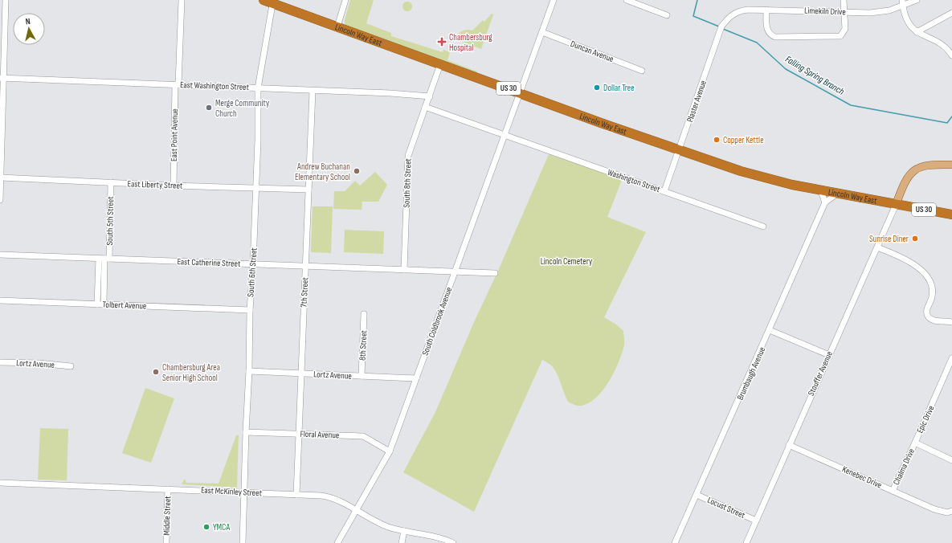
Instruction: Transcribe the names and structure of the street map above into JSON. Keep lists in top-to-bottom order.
{
  "streets": {
    "highway": ["Lincoln Way East", "US 30"],
    "street": [
      "Limekiln Drive",
      "Duncan Avenue",
      "East Washington Street",
      "Plaster Avenue",
      "East Point Avenue",
      "Washington Street",
      "South 8th Street",
      "East Liberty Street",
      "South 5th Street",
      "East Catherine Street",
      "South 6th Street",
      "7th Street",
      "Tolbert Avenue",
      "South Coldbrook Avenue",
      "8th Street",
      "Lortz Avenue",
      "Brumbaugh Avenue",
      "Stouffer Avenue",
      "Epic Drive",
      "Floral Avenue",
      "Chalma Drive",
      "Kenebec Drive",
      "East McKinley Street",
      "Locust Street",
      "Middle Street"
    ]
  },
  "crossings": [
    ["Limekiln Drive", "Plaster Avenue"],
    ["Lincoln Way East", "Plaster Avenue"],
    ["Lincoln Way East", "South 8th Street"],
    ["Lincoln Way East", "South 6th Street"],
    ["Lincoln Way East", "South Coldbrook Avenue"],
    ["Lincoln Way East", "Stouffer Avenue"],
    ["Duncan Avenue", "South Coldbrook Avenue"],
    ["East Washington Street", "East Point Avenue"],
    ["East Washington Street", "South 8th Street"],
    ["East Washington Street", "South 6th Street"],
    ["East Washington Street", "7th Street"],
    ["Plaster Avenue", "Washington Street"],
    ["East Point Avenue", "East Liberty Street"],
    ["Washington Street", "South 8th Street"],
    ["Washington Street", "South Coldbrook Avenue"],
    ["South 8th Street", "East Catherine Street"],
    ["East Liberty Street", "South 5th Street"],
    ["East Liberty Street", "South 6th Street"],
    ["East Liberty Street", "7th Street"],
    ["South 5th Street", "East Catherine Street"],
    ["South 5th Street", "Tolbert Avenue"],
    ["East Catherine Street", "South 6th Street"],
    ["East Catherine Street", "7th Street"],
    ["East Catherine Street", "South Coldbrook Avenue"],
    ["South 6th Street", "Tolbert Avenue"],
    ["South 6th Street", "Lortz Avenue"],
    ["South 6th Street", "Floral Avenue"],
    ["South 6th Street", "East McKinley Street"],
    ["7th Street", "Lortz Avenue"],
    ["7th Street", "Floral Avenue"],
    ["7th Street", "East McKinley Street"],
    ["South Coldbrook Avenue", "Lortz Avenue"],
    ["South Coldbrook Avenue", "Floral Avenue"],
    ["South Coldbrook Avenue", "East McKinley Street"],
    ["8th Street", "Lortz Avenue"],
    ["Brumbaugh Avenue", "Locust Street"],
    ["Stouffer Avenue", "Kenebec Drive"],
    ["Stouffer Avenue", "Locust Street"],
    ["Epic Drive", "Chalma Drive"],
    ["Chalma Drive", "Kenebec Drive"],
    ["East McKinley Street", "Middle Street"]
  ],
  "water": ["Falling Spring Branch"],
  "parks": ["Lincoln Cemetery"],
  "places": {
    "health": ["Chambersburg Hospital"],
    "other": [
      "Dollar Tree",
      "Merge Community Church",
      "Copper Kettle",
      "Andrew Buchanan Elementary School",
      "Sunrise Diner",
      "Chambersburg Area Senior High School",
      "YMCA"
    ]
  },
  "north": "top"
}
